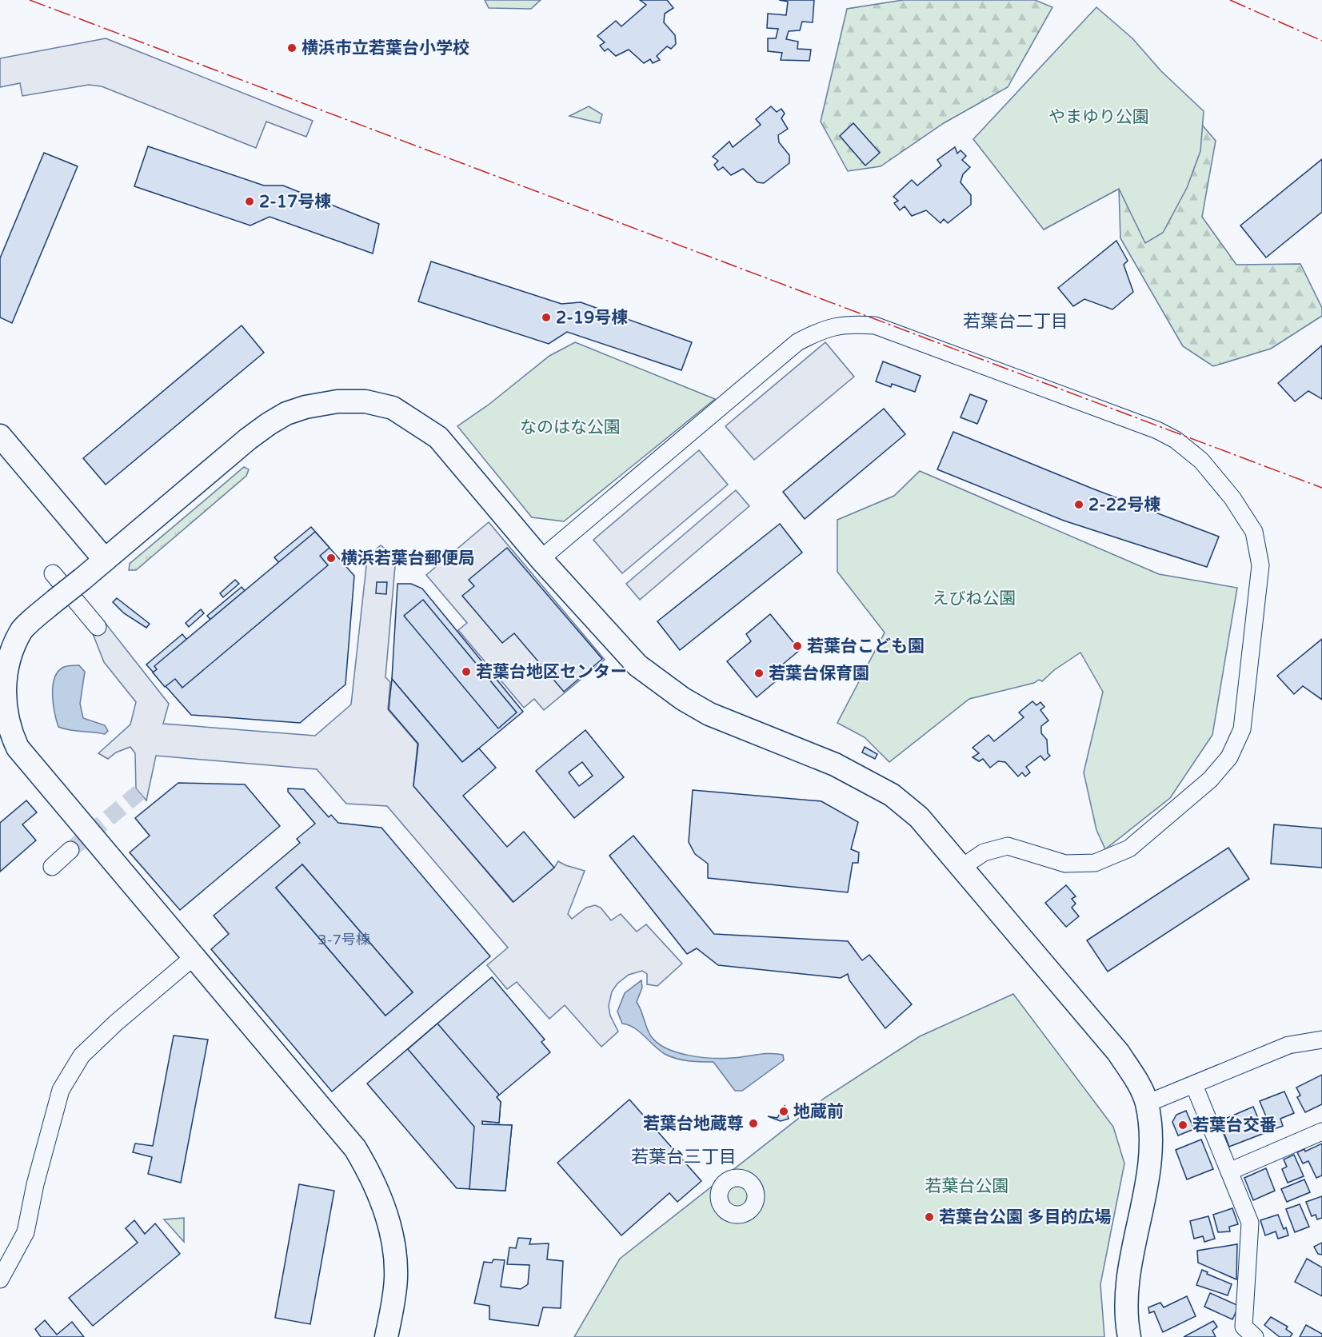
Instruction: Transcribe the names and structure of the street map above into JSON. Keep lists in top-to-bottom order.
{
  "districts": ["若葉台二丁目", "若葉台三丁目"],
  "parks": [
    "やまゆり公園",
    "なのはな公園",
    "えびね公園",
    "若葉台公園"
  ],
  "places": [
    "横浜市立若葉台小学校",
    "2-17号棟",
    "2-19号棟",
    "2-22号棟",
    "横浜若葉台郵便局",
    "若葉台こども園",
    "若葉台地区センター",
    "若葉台保育園",
    "地蔵前",
    "若葉台地蔵尊",
    "若葉台交番",
    "若葉台公園 多目的広場"
  ],
  "house_numbers": ["3-7号棟"]
}
